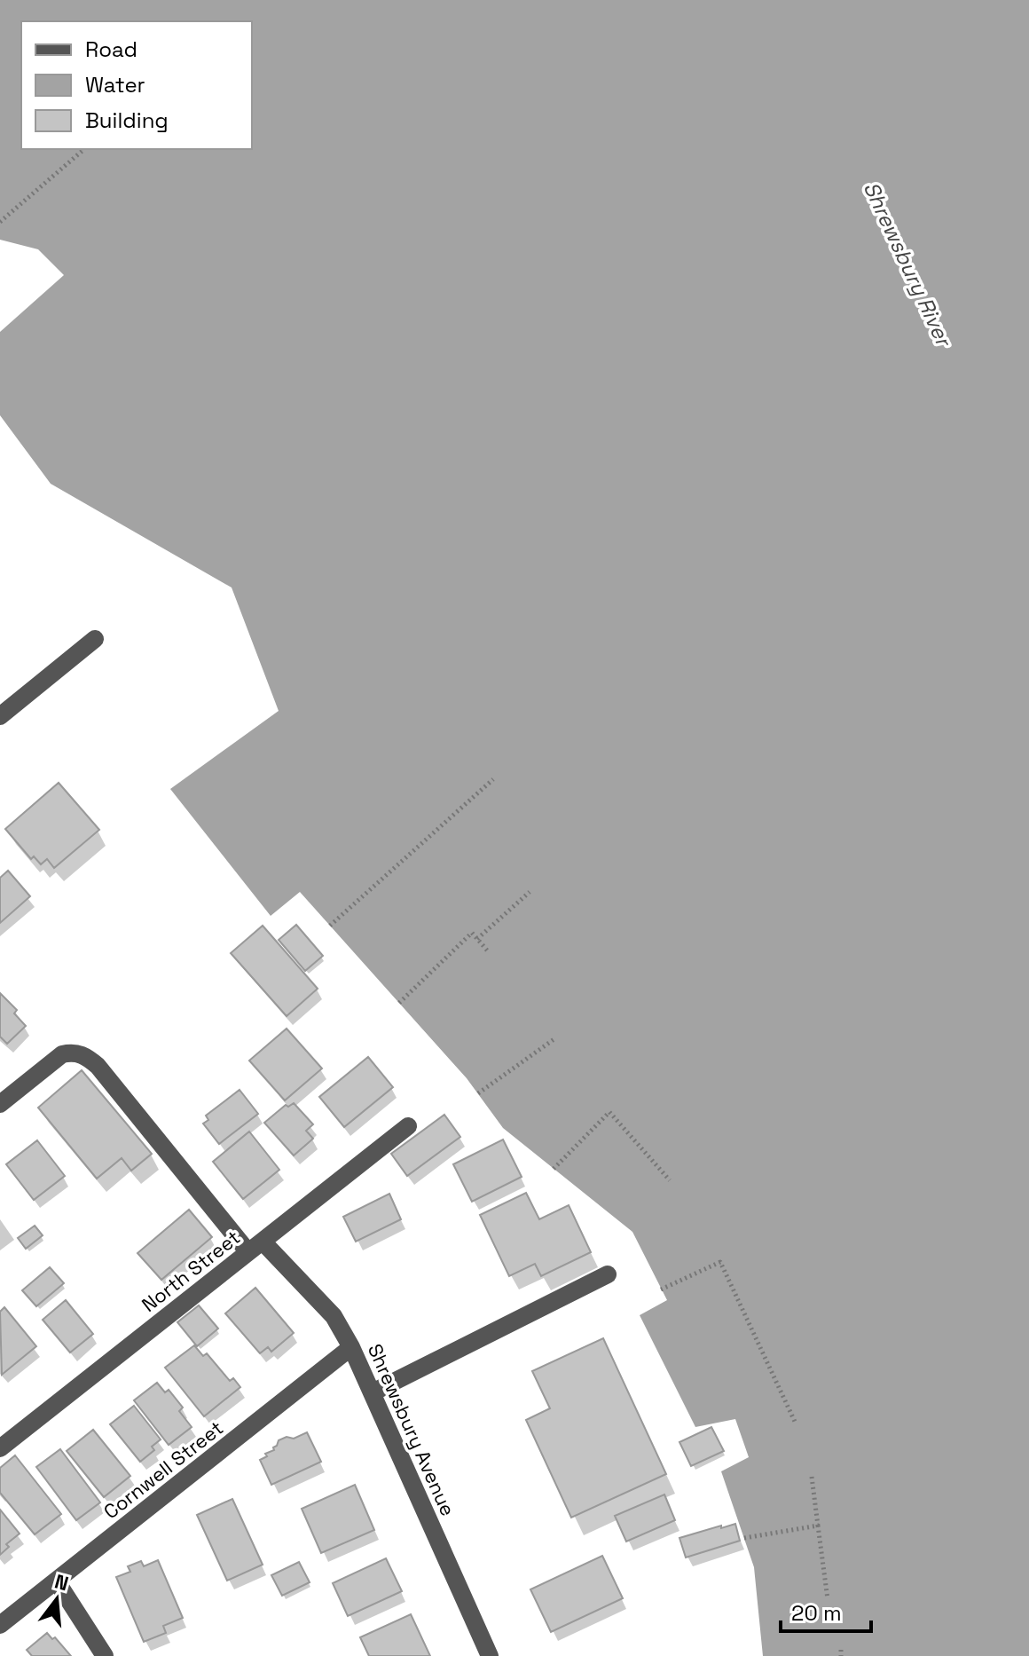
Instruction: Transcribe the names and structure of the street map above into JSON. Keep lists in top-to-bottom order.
{
  "streets": {
    "street": ["North Street", "Shrewsbury Avenue", "Cornwell Street"]
  },
  "crossings": [
    ["North Street", "Shrewsbury Avenue"],
    ["Shrewsbury Avenue", "Cornwell Street"]
  ],
  "water": ["Shrewsbury River"],
  "legend": ["Road", "Water", "Building"],
  "scale_bar": "20 m",
  "north": "top"
}
